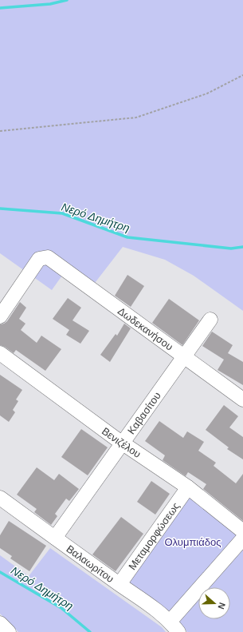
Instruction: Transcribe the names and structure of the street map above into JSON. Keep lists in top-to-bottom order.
{
  "streets": {
    "street": [
      "Δωδεκανήσου",
      "Καβασίτου",
      "Βενιζέλου",
      "Μεταμορφώσεως",
      "Βαλαωρίτου"
    ]
  },
  "crossings": [
    ["Δωδεκανήσου", "Καβασίτου"],
    ["Καβασίτου", "Βενιζέλου"],
    ["Καβασίτου", "Βαλαωρίτου"],
    ["Βενιζέλου", "Μεταμορφώσεως"],
    ["Μεταμορφώσεως", "Βαλαωρίτου"]
  ],
  "water": ["Νερό Δημήτρη"],
  "parks": ["Ολυμπιάδος"],
  "north": "right"
}
